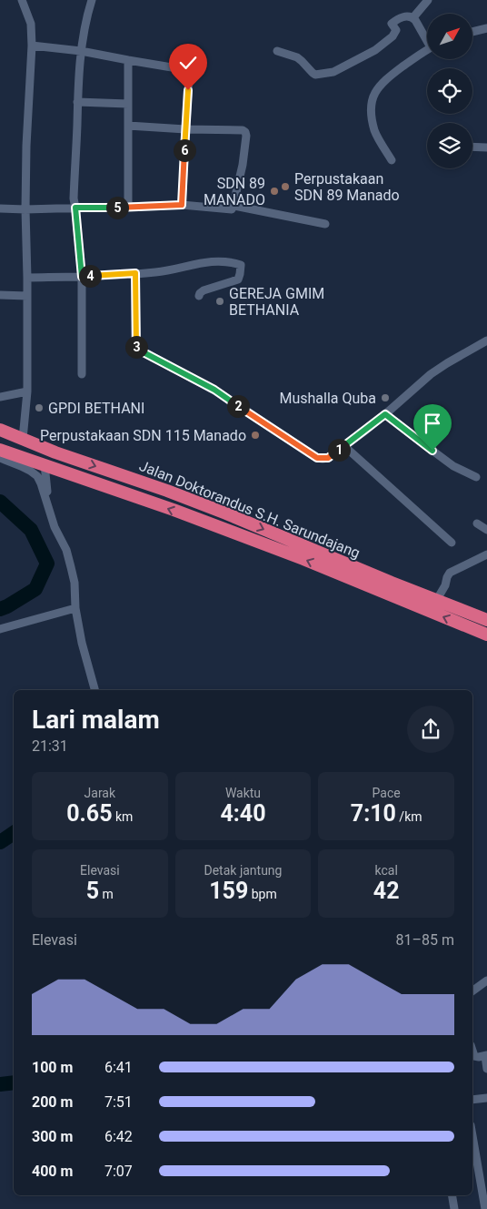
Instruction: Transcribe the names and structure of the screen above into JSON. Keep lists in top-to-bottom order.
{
  "streets": {
    "highway": ["Jalan Doktorandus S.H. Sarundajang"]
  },
  "places": [
    "Perpustakaan SDN 89 Manado",
    "SDN 89 MANADO",
    "GEREJA GMIM BETHANIA",
    "Mushalla Quba",
    "GPDI BETHANI",
    "Perpustakaan SDN 115 Manado"
  ],
  "north": "top right",
  "page": {
    "pins": [
      "6",
      "5",
      "4",
      "3",
      "2",
      "1"
    ],
    "heading": ["Lari malam", "21:31"],
    "stats": [
      ["Jarak", "0.65 km"],
      ["Waktu", "4:40"],
      ["Pace", "7:10 /km"],
      ["Elevasi", "5 m"],
      ["Detak jantung", "159 bpm"],
      ["kcal", "42"]
    ],
    "chart": ["Elevasi", "81–85 m"],
    "list": [
      {
        "name": "100 m",
        "note": "6:41"
      },
      {
        "name": "200 m",
        "note": "7:51"
      },
      {
        "name": "300 m",
        "note": "6:42"
      },
      {
        "name": "400 m",
        "note": "7:07"
      }
    ]
  }
}
